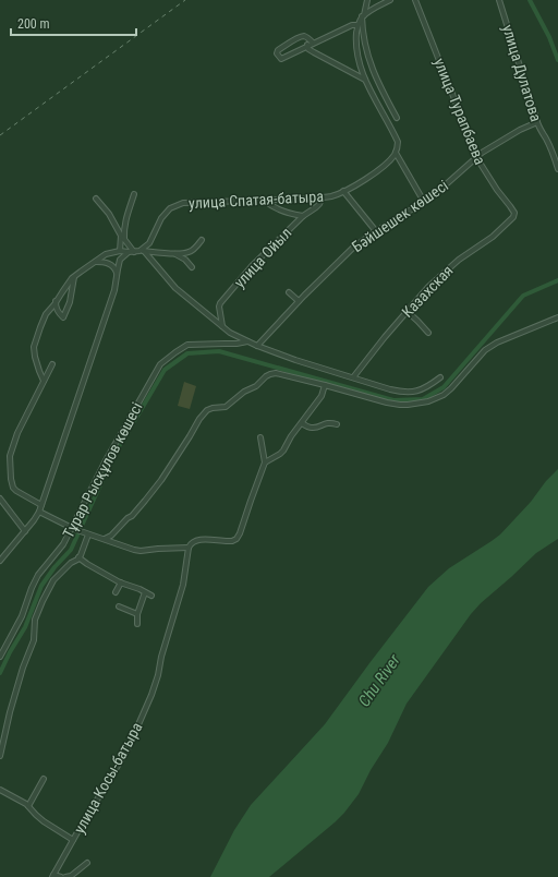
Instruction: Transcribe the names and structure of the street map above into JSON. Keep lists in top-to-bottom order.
{
  "streets": {
    "street": [
      "улица Дулатова",
      "улица Турапбаева",
      "улица Спатая-батыра",
      "Бәйшешек көшесі",
      "улица Ойыл",
      "Казахская",
      "Тұрар Рысқұлов көшесі",
      "улица Косы-батыра"
    ]
  },
  "crossings": [
    ["улица Дулатова", "Бәйшешек көшесі"],
    ["улица Турапбаева", "Бәйшешек көшесі"],
    ["улица Турапбаева", "Казахская"],
    ["улица Спатая-батыра", "улица Ойыл"]
  ],
  "water": ["Chu River"],
  "scale_bar": "200 m"
}
